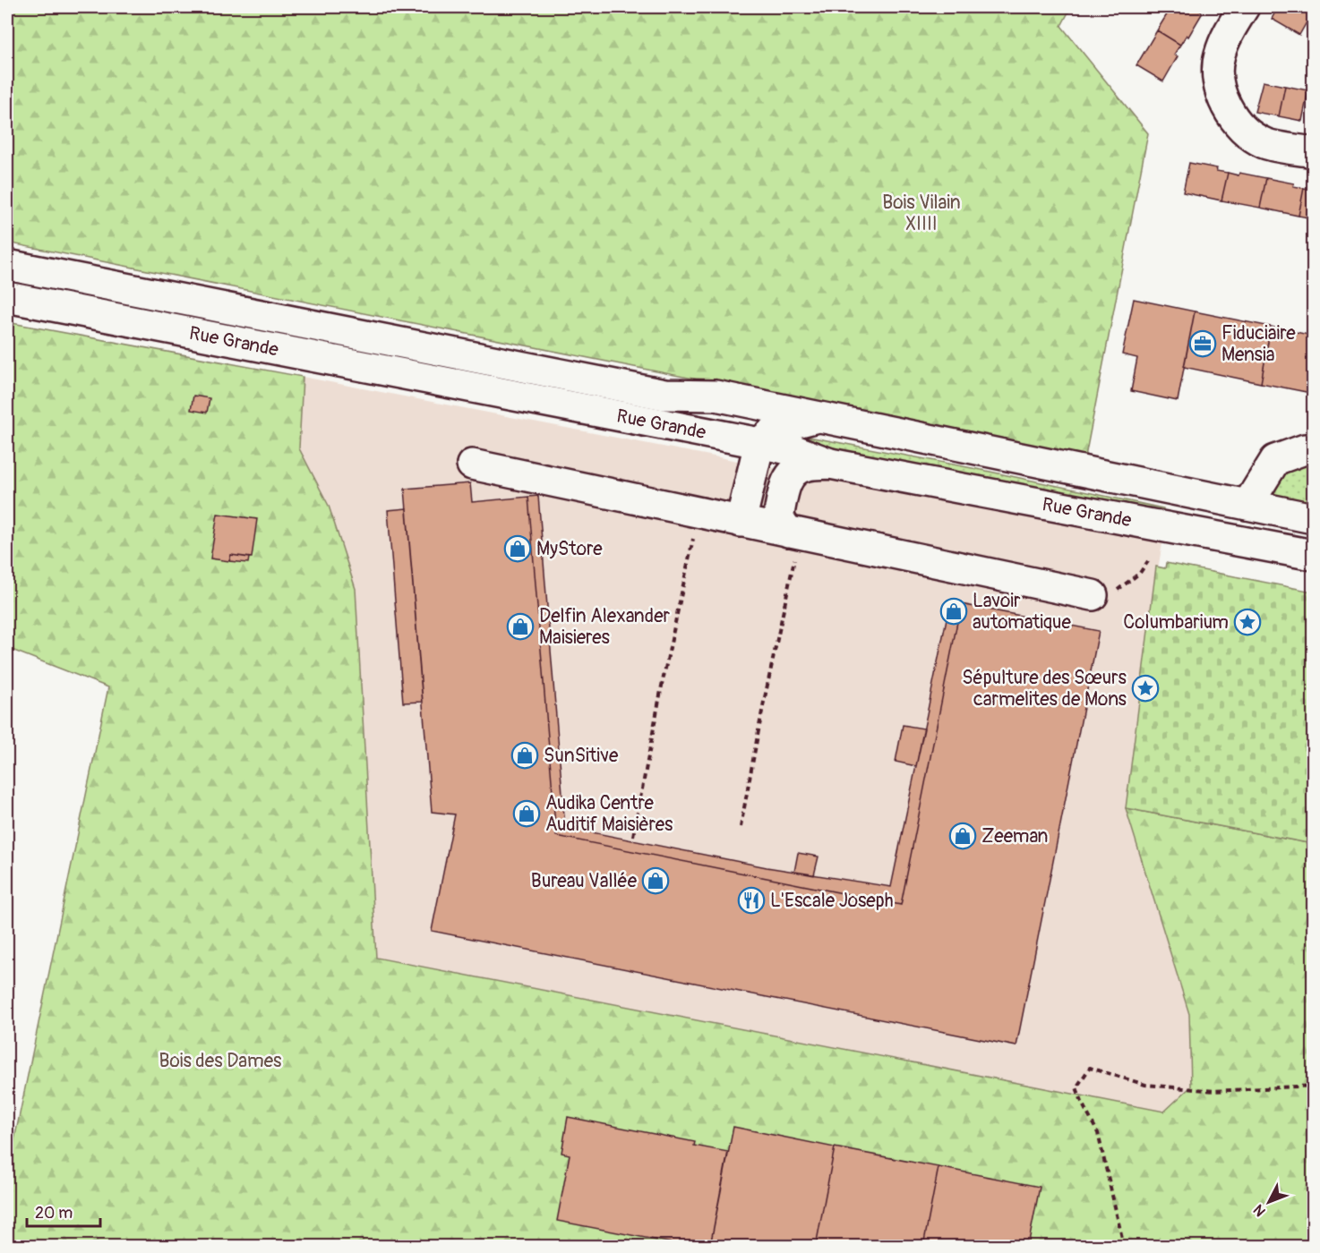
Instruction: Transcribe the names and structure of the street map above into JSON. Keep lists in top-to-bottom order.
{
  "streets": {
    "main road": ["Rue Grande"]
  },
  "parks": ["Bois Vilain XIIII", "Bois des Dames"],
  "places": {
    "office": ["Fiduciaire Mensia"],
    "shop": [
      "MyStore",
      "Lavoir automatique",
      "Delfin Alexander Maisieres",
      "SunSitive",
      "Audika Centre Auditif Maisières",
      "Zeeman",
      "Bureau Vallée"
    ],
    "place": ["Columbarium", "Sépulture des Sœurs carmelites de Mons"],
    "restaurant": ["L'Escale Joseph"]
  },
  "scale_bar": "20 m",
  "north": "bottom left"
}
